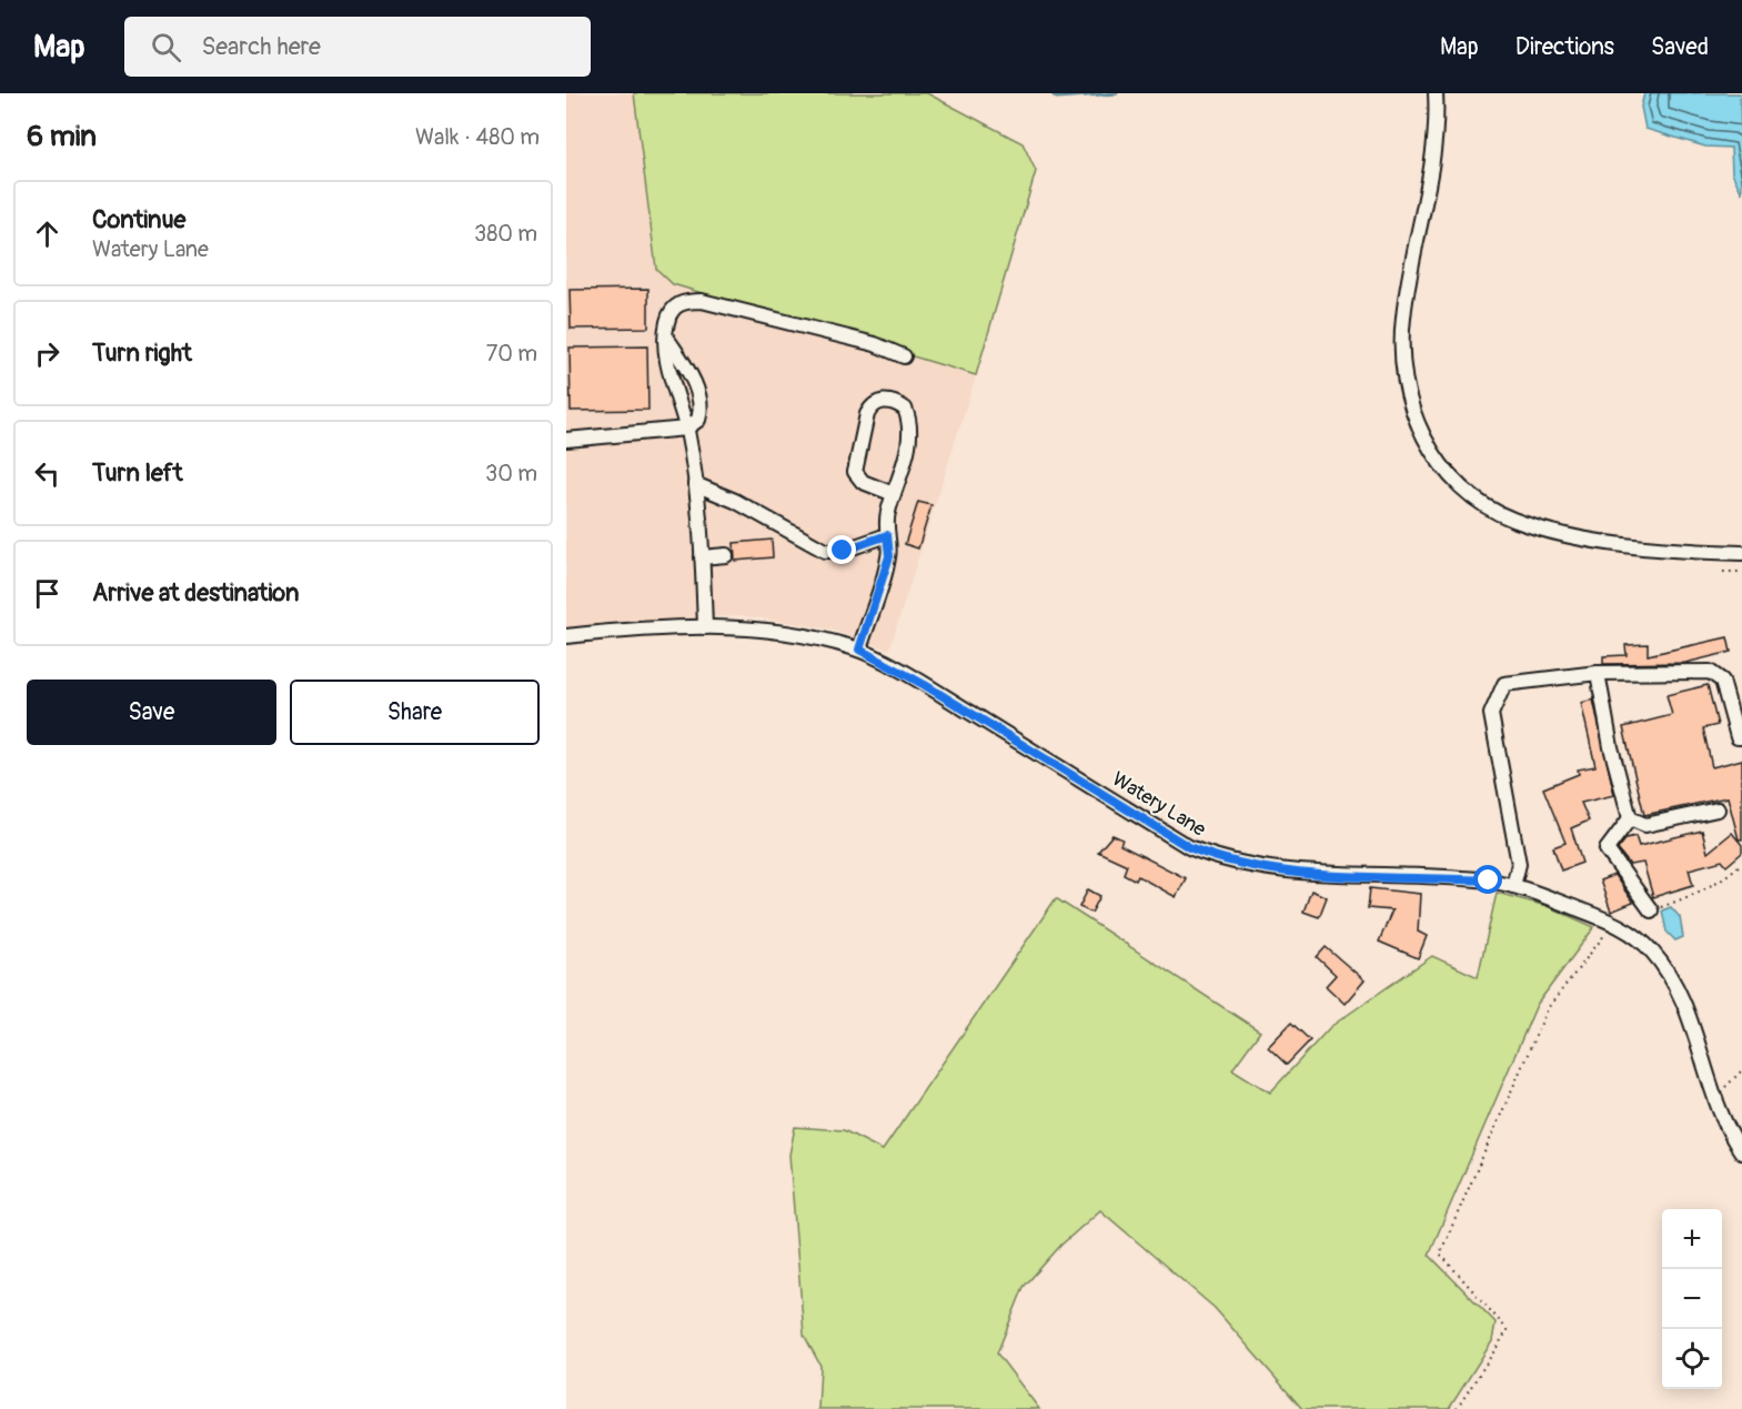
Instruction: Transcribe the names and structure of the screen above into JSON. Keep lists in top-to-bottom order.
{
  "streets": {
    "street": ["Watery Lane"]
  },
  "page": {
    "header": "Map",
    "search": "Search here",
    "nav": ["Map", "Directions", "Saved"],
    "heading": ["6 min", "Walk · 480 m"],
    "list": [
      ["Continue", "Watery Lane", "380 m"],
      ["Turn right", "70 m"],
      ["Turn left", "30 m"],
      "Arrive at destination"
    ],
    "buttons": ["Save", "Share"],
    "map_buttons": ["+", "−"]
  }
}
